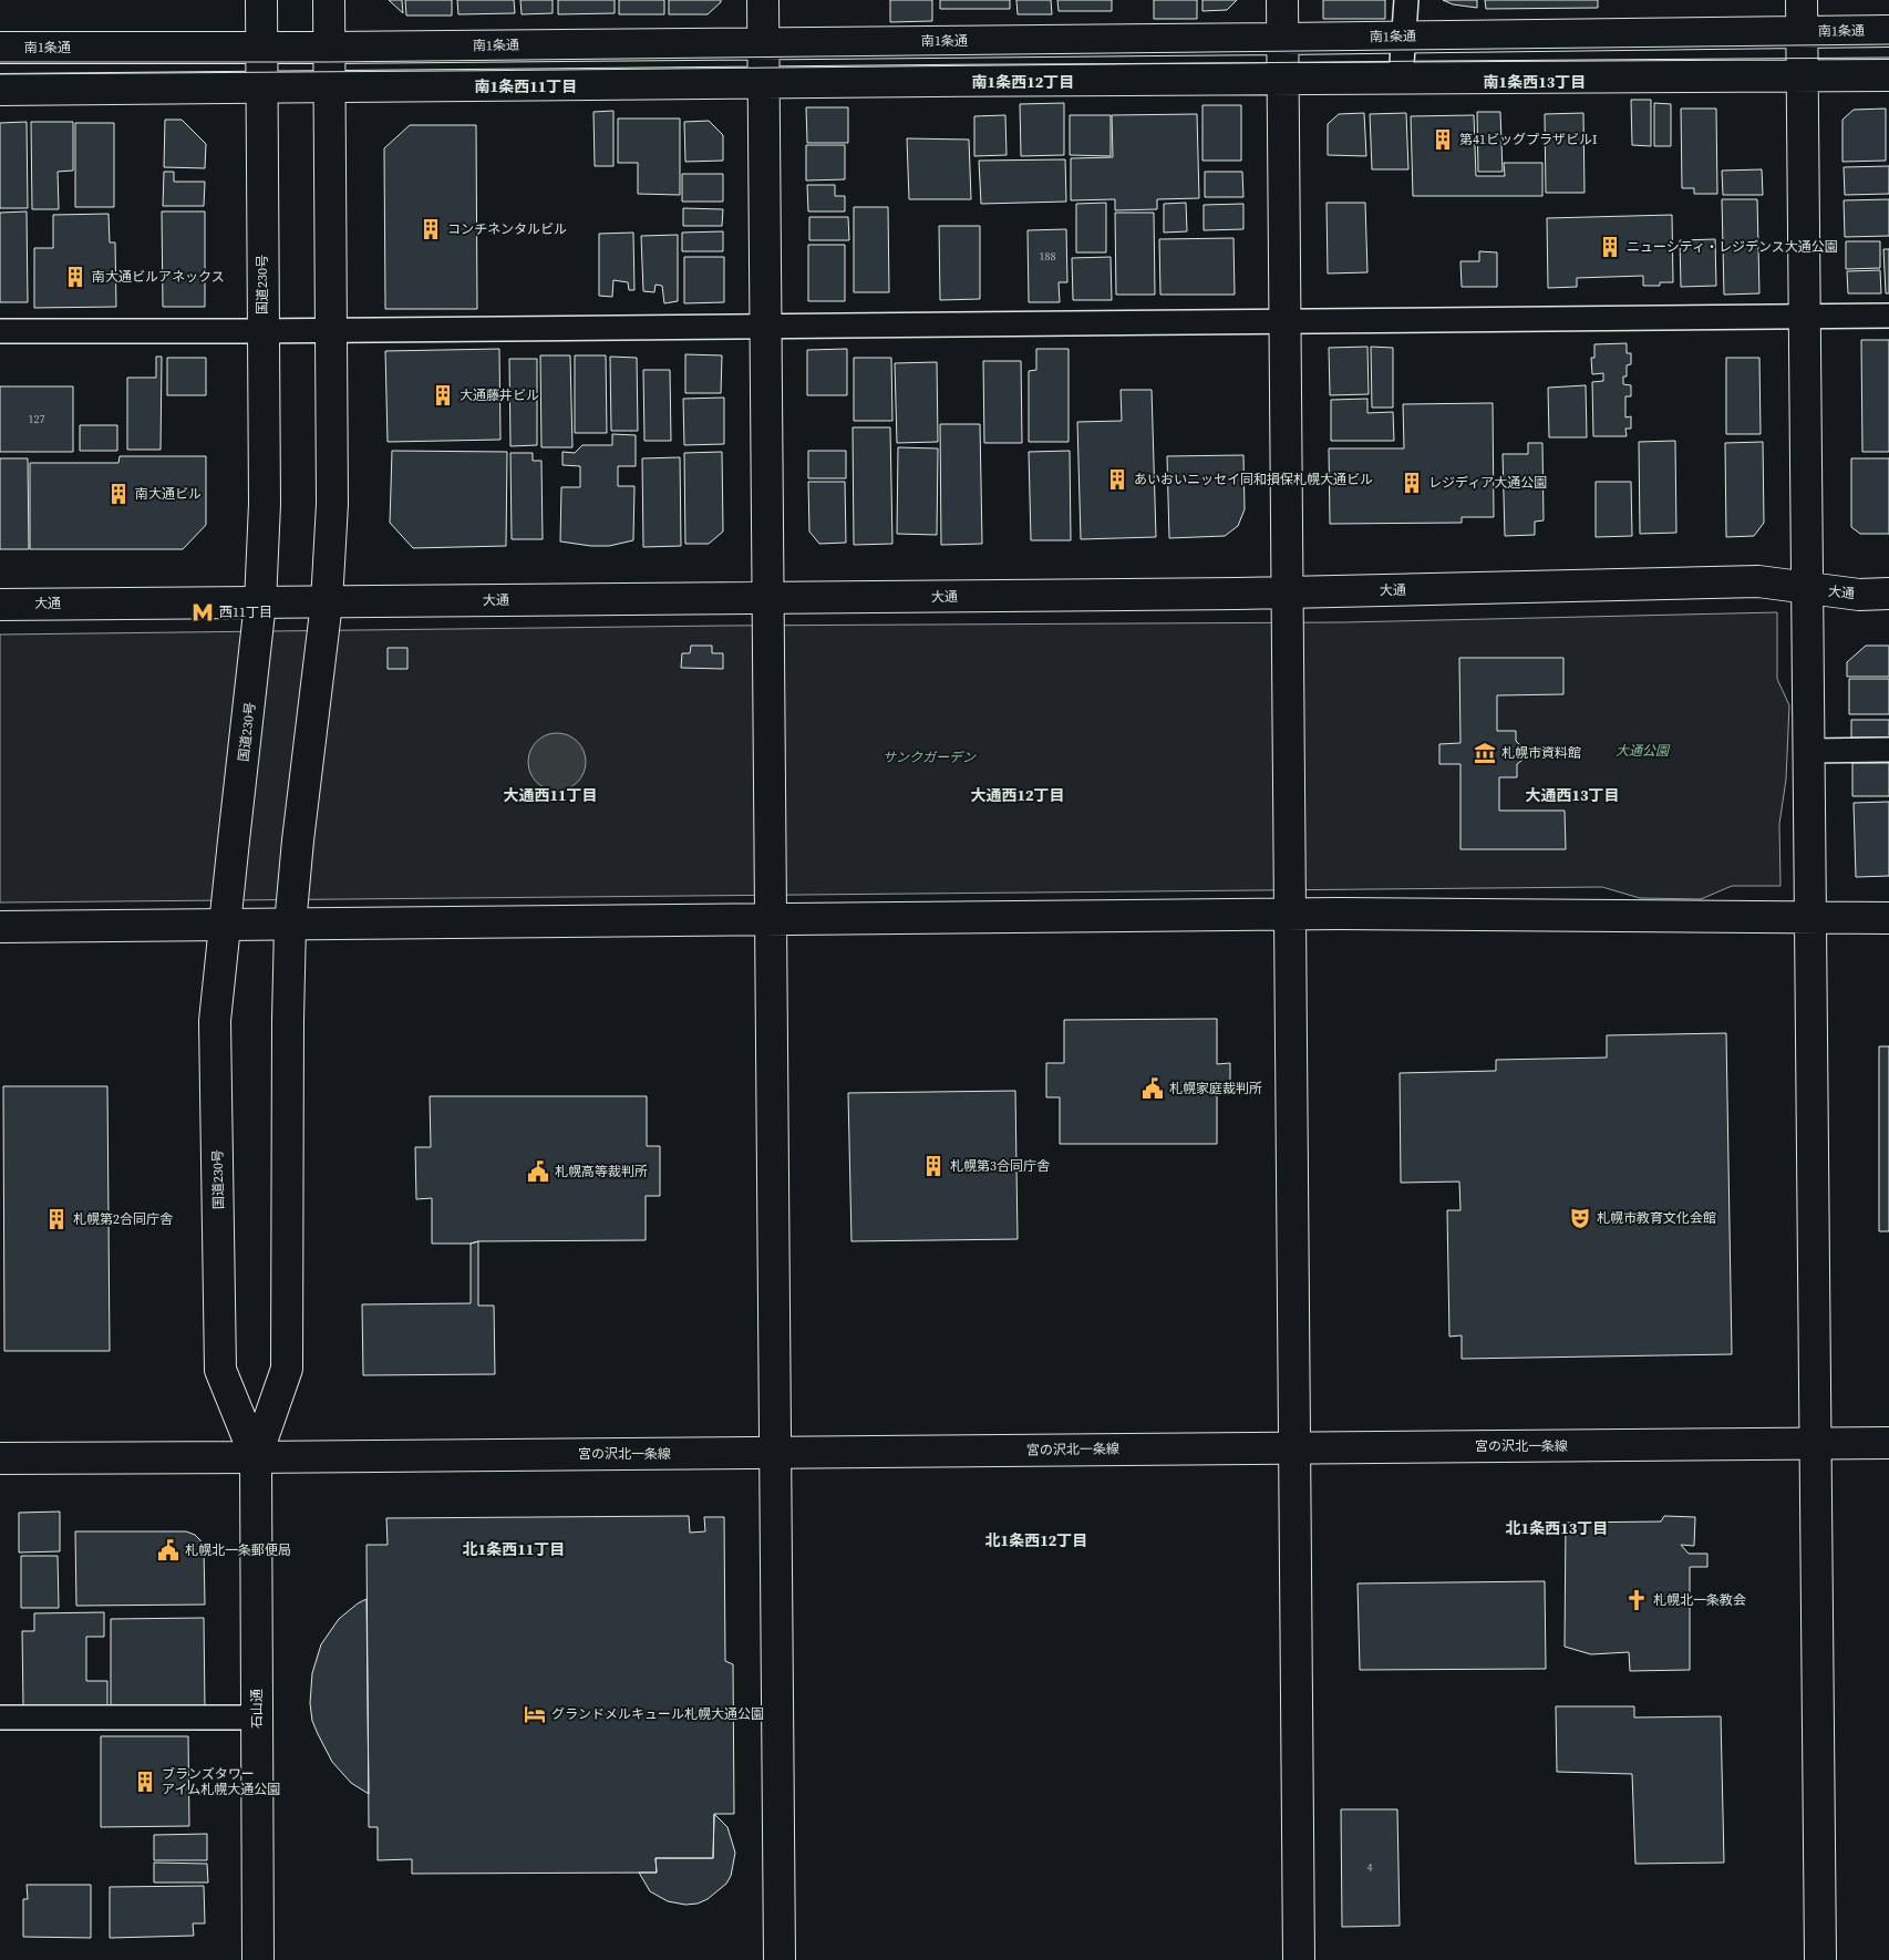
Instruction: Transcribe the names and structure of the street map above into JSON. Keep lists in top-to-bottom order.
{
  "streets": {
    "main road": [
      "南1条通",
      "国道230号",
      "大通",
      "宮の沢北一条線",
      "石山通"
    ]
  },
  "crossings": [
    ["南1条通", "国道230号"],
    ["国道230号", "大通"],
    ["国道230号", "宮の沢北一条線"],
    ["国道230号", "石山通"],
    ["宮の沢北一条線", "石山通"]
  ],
  "districts": [
    "南1条西12丁目",
    "南1条西13丁目",
    "南1条西11丁目",
    "大通西11丁目",
    "大通西12丁目",
    "大通西13丁目",
    "北1条西13丁目",
    "北1条西12丁目",
    "北1条西11丁目"
  ],
  "parks": ["大通公園", "サンクガーデン"],
  "places": {
    "building": [
      "第41ビッグプラザビルI",
      "コンチネンタルビル",
      "ニューシティ・レジデンス大通公園",
      "南大通ビルアネックス",
      "大通藤井ビル",
      "あいおいニッセイ同和損保札幌大通ビル",
      "レジディア大通公園",
      "南大通ビル",
      "札幌第3合同庁舎",
      "札幌第2合同庁舎",
      "ブランズタワー アイム札幌大通公園"
    ],
    "metro station": ["西11丁目"],
    "museum": ["札幌市資料館"],
    "public building": ["札幌家庭裁判所", "札幌高等裁判所", "札幌北一条郵便局"],
    "theatre": ["札幌市教育文化会館"],
    "church": ["札幌北一条教会"],
    "hotel": ["グランドメルキュール札幌大通公園"]
  },
  "house_numbers": ["188", "127", "4"]
}
